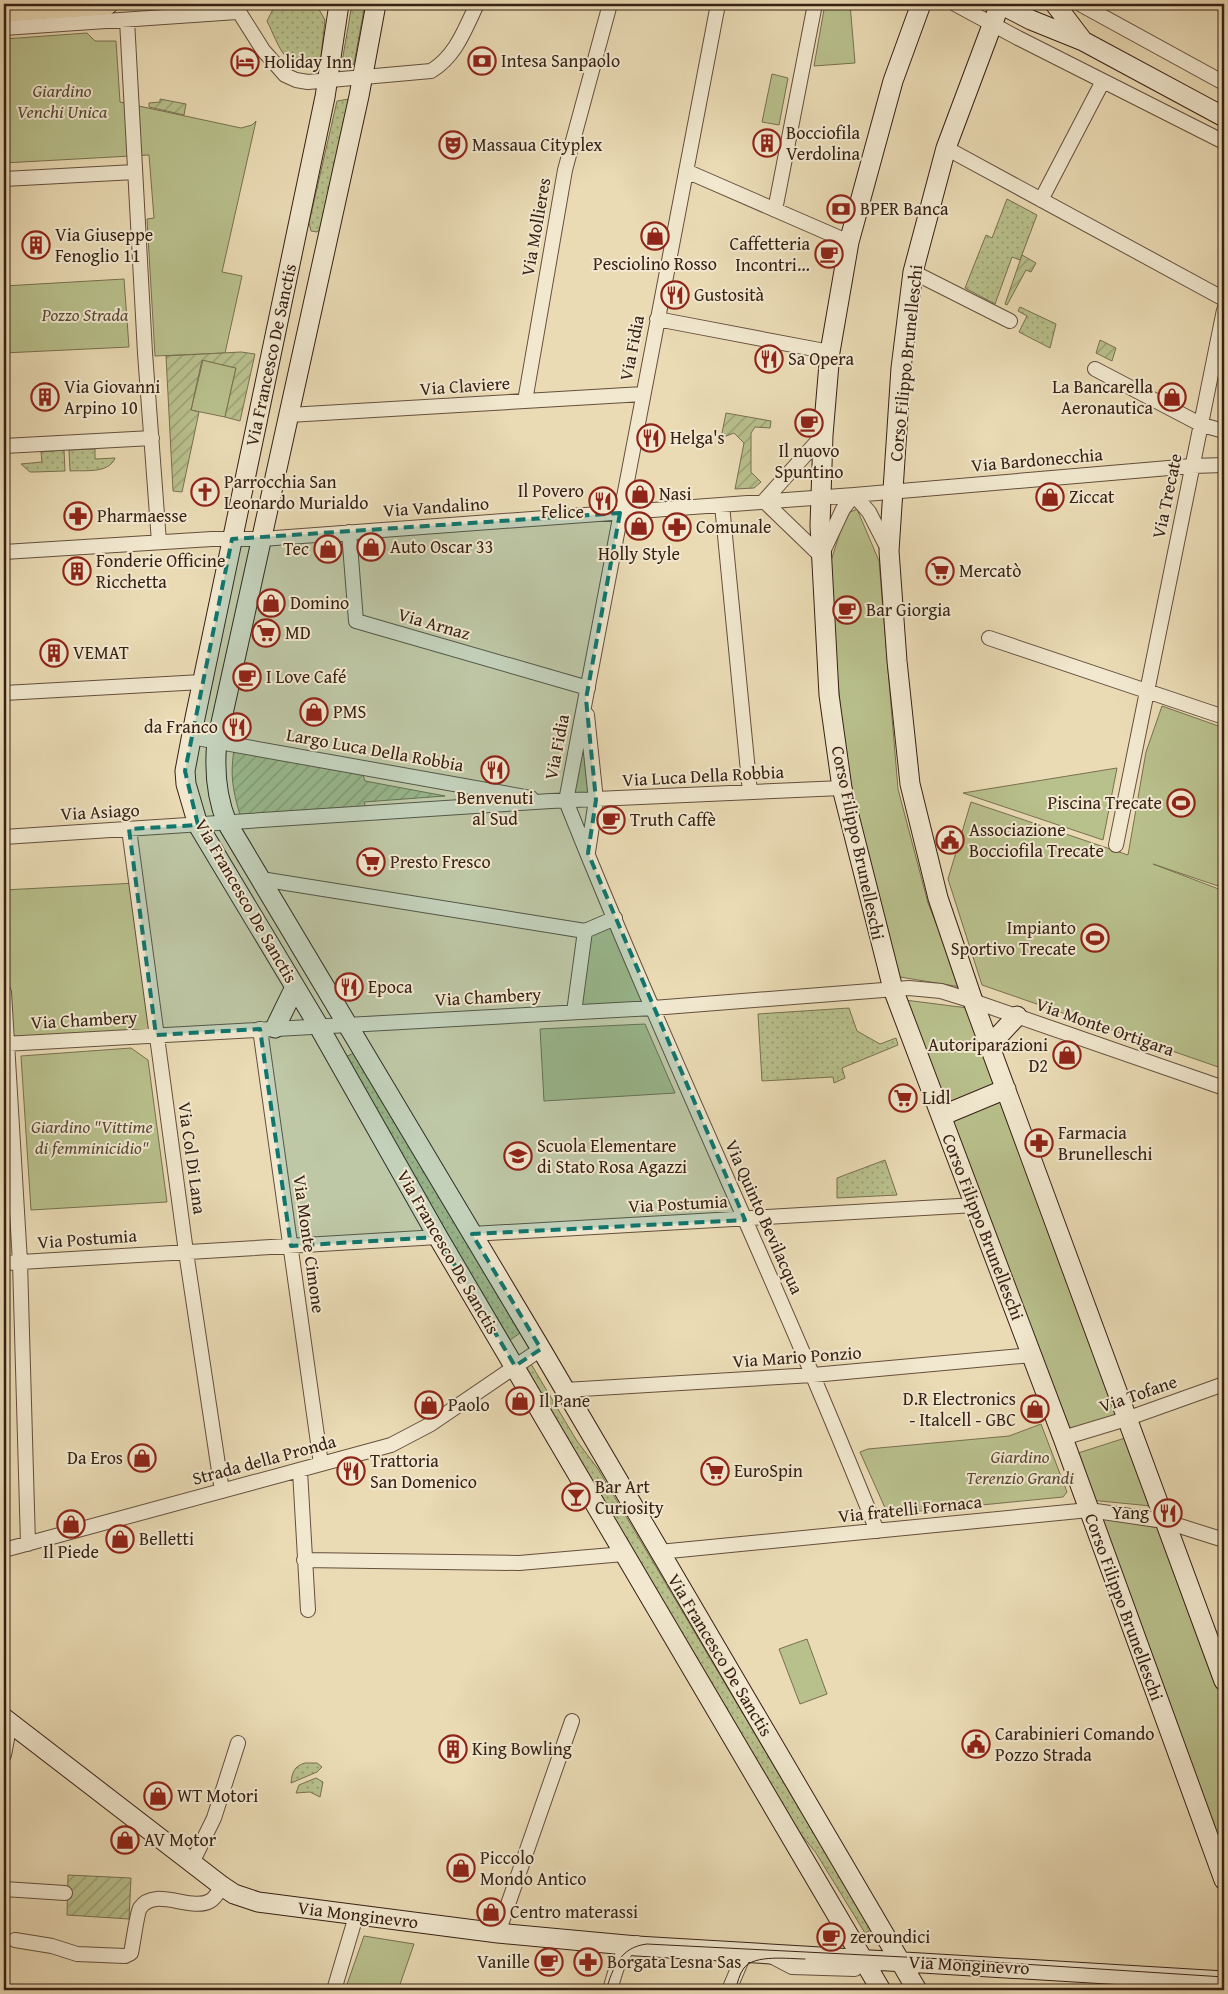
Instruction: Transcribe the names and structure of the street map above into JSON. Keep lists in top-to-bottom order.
{
  "streets": {
    "street": [
      "Via Mollieres",
      "Via Fidia",
      "Via Francesco De Sanctis",
      "Corso Filippo Brunelleschi",
      "Via Claviere",
      "Via Bardonecchia",
      "Via Trecate",
      "Via Vandalino",
      "Via Arnaz",
      "Largo Luca Della Robbia",
      "Via Luca Della Robbia",
      "Via Asiago",
      "Via Chambery",
      "Via Monte Ortigara",
      "Via Col Di Lana",
      "Via Postumia",
      "Via Quinto Bevilacqua",
      "Via Monte Cimone",
      "Via Mario Ponzio",
      "Via Tofane",
      "Strada della Pronda",
      "Via fratelli Fornaca",
      "Via Monginevro"
    ]
  },
  "crossings": [
    ["Via Mollieres", "Via Claviere"],
    ["Via Fidia", "Via Claviere"],
    ["Via Fidia", "Via Vandalino"],
    ["Via Fidia", "Via Arnaz"],
    ["Via Fidia", "Largo Luca Della Robbia"],
    ["Via Fidia", "Via Luca Della Robbia"],
    ["Via Fidia", "Via Quinto Bevilacqua"],
    ["Via Francesco De Sanctis", "Via Claviere"],
    ["Via Francesco De Sanctis", "Via Vandalino"],
    ["Via Francesco De Sanctis", "Largo Luca Della Robbia"],
    ["Via Francesco De Sanctis", "Via Asiago"],
    ["Via Francesco De Sanctis", "Via Chambery"],
    ["Via Francesco De Sanctis", "Via Postumia"],
    ["Via Francesco De Sanctis", "Via Mario Ponzio"],
    ["Via Francesco De Sanctis", "Strada della Pronda"],
    ["Via Francesco De Sanctis", "Via fratelli Fornaca"],
    ["Via Francesco De Sanctis", "Via Monginevro"],
    ["Corso Filippo Brunelleschi", "Via Bardonecchia"],
    ["Corso Filippo Brunelleschi", "Via Vandalino"],
    ["Corso Filippo Brunelleschi", "Via Luca Della Robbia"],
    ["Corso Filippo Brunelleschi", "Via Chambery"],
    ["Corso Filippo Brunelleschi", "Via Monte Ortigara"],
    ["Corso Filippo Brunelleschi", "Via Postumia"],
    ["Corso Filippo Brunelleschi", "Via Mario Ponzio"],
    ["Corso Filippo Brunelleschi", "Via Tofane"],
    ["Corso Filippo Brunelleschi", "Via fratelli Fornaca"],
    ["Via Bardonecchia", "Via Trecate"],
    ["Via Bardonecchia", "Via Vandalino"],
    ["Via Vandalino", "Via Arnaz"],
    ["Largo Luca Della Robbia", "Via Luca Della Robbia"],
    ["Largo Luca Della Robbia", "Via Asiago"],
    ["Largo Luca Della Robbia", "Via Quinto Bevilacqua"],
    ["Via Luca Della Robbia", "Via Quinto Bevilacqua"],
    ["Via Asiago", "Via Col Di Lana"],
    ["Via Chambery", "Via Monte Ortigara"],
    ["Via Chambery", "Via Col Di Lana"],
    ["Via Chambery", "Via Quinto Bevilacqua"],
    ["Via Chambery", "Via Monte Cimone"],
    ["Via Col Di Lana", "Via Postumia"],
    ["Via Col Di Lana", "Strada della Pronda"],
    ["Via Postumia", "Via Quinto Bevilacqua"],
    ["Via Postumia", "Via Monte Cimone"],
    ["Via Postumia", "Strada della Pronda"],
    ["Via Quinto Bevilacqua", "Via Mario Ponzio"],
    ["Via Quinto Bevilacqua", "Via fratelli Fornaca"],
    ["Via Monte Cimone", "Strada della Pronda"]
  ],
  "parks": [
    "Giardino Venchi Unica",
    "Pozzo Strada",
    "Giardino \"Vittime di femminicidio\"",
    "Giardino Terenzio Grandi"
  ],
  "places": {
    "bank": ["Intesa Sanpaolo", "BPER Banca"],
    "hotel": ["Holiday Inn"],
    "building": [
      "Bocciofila Verdolina",
      "Via Giuseppe Fenoglio 11",
      "Via Giovanni Arpino 10",
      "Fonderie Officine Ricchetta",
      "VEMAT",
      "King Bowling"
    ],
    "theatre": ["Massaua Cityplex"],
    "shop": [
      "Pesciolino Rosso",
      "La Bancarella Aeronautica",
      "Nasi",
      "Ziccat",
      "Holly Style",
      "Auto Oscar 33",
      "Tec",
      "Domino",
      "PMS",
      "Autoriparazioni D2",
      "Il Pane",
      "Paolo",
      "D.R Electronics - Italcell - GBC",
      "Da Eros",
      "Il Piede",
      "Belletti",
      "WT Motori",
      "AV Motor",
      "Piccolo Mondo Antico",
      "Centro materassi"
    ],
    "cafe": [
      "Caffetteria Incontri...",
      "Il nuovo Spuntino",
      "Bar Giorgia",
      "I Love Café",
      "Truth Caffè",
      "zeroundici",
      "Vanille"
    ],
    "restaurant": [
      "Gustosità",
      "Sa Opera",
      "Helga's",
      "Il Povero Felice",
      "da Franco",
      "Benvenuti al Sud",
      "Epoca",
      "Trattoria San Domenico",
      "Yang"
    ],
    "church": ["Parrocchia San Leonardo Murialdo"],
    "pharmacy": [
      "Pharmaesse",
      "Comunale",
      "Farmacia Brunelleschi",
      "Borgata Lesna Sas"
    ],
    "supermarket": [
      "Mercatò",
      "MD",
      "Presto Fresco",
      "Lidl",
      "EuroSpin"
    ],
    "sports": ["Piscina Trecate", "Impianto Sportivo Trecate"],
    "public building": ["Associazione Bocciofila Trecate", "Carabinieri Comando Pozzo Strada"],
    "school or university": ["Scuola Elementare di Stato Rosa Agazzi"],
    "bar": ["Bar Art Curiosity"]
  }
}
